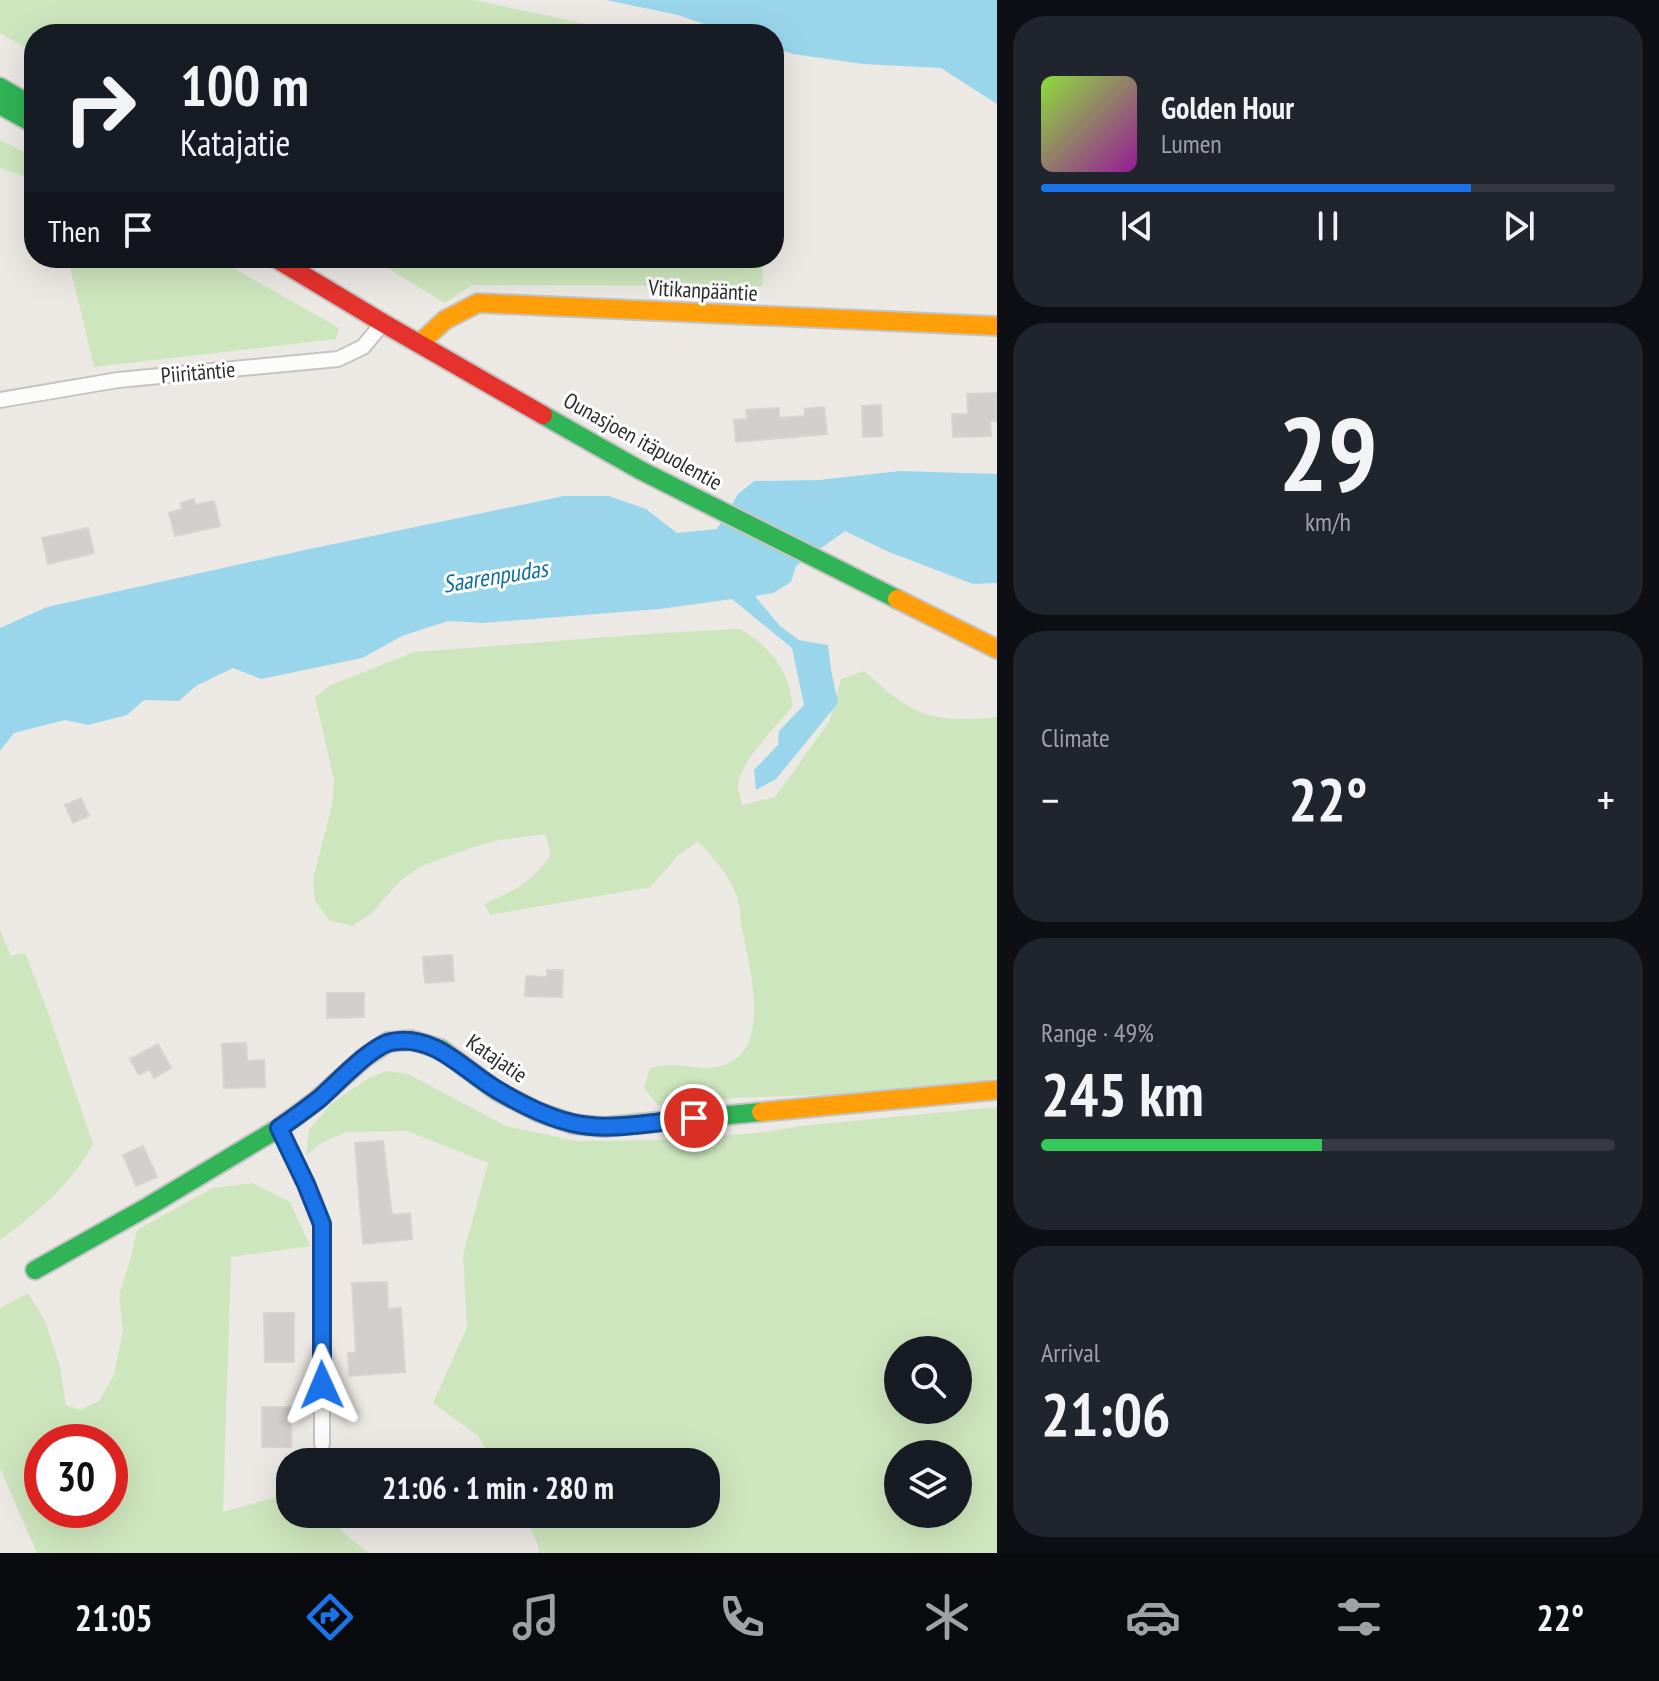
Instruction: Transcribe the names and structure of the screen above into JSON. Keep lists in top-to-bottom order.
{
  "streets": {
    "street": [
      "Vitikanpääntie",
      "Piiritäntie",
      "Ounasjoen itäpuolentie",
      "Katajatie"
    ]
  },
  "crossings": [
    ["Vitikanpääntie", "Ounasjoen itäpuolentie"],
    ["Piiritäntie", "Ounasjoen itäpuolentie"]
  ],
  "water": ["Saarenpudas"],
  "page": {
    "turn": ["100 m", "Katajatie"],
    "song": ["Golden Hour", "Lumen"],
    "then": "Then",
    "tile": [
      ["29", "km/h"],
      "Climate",
      ["Range · 49%", "245 km"],
      ["Arrival", "21:06"]
    ],
    "heat": ["−", "22°", "+"],
    "limit": "30",
    "trip": "21:06 · 1 min · 280 m",
    "tabs": ["21:05", "22°"]
  }
}
